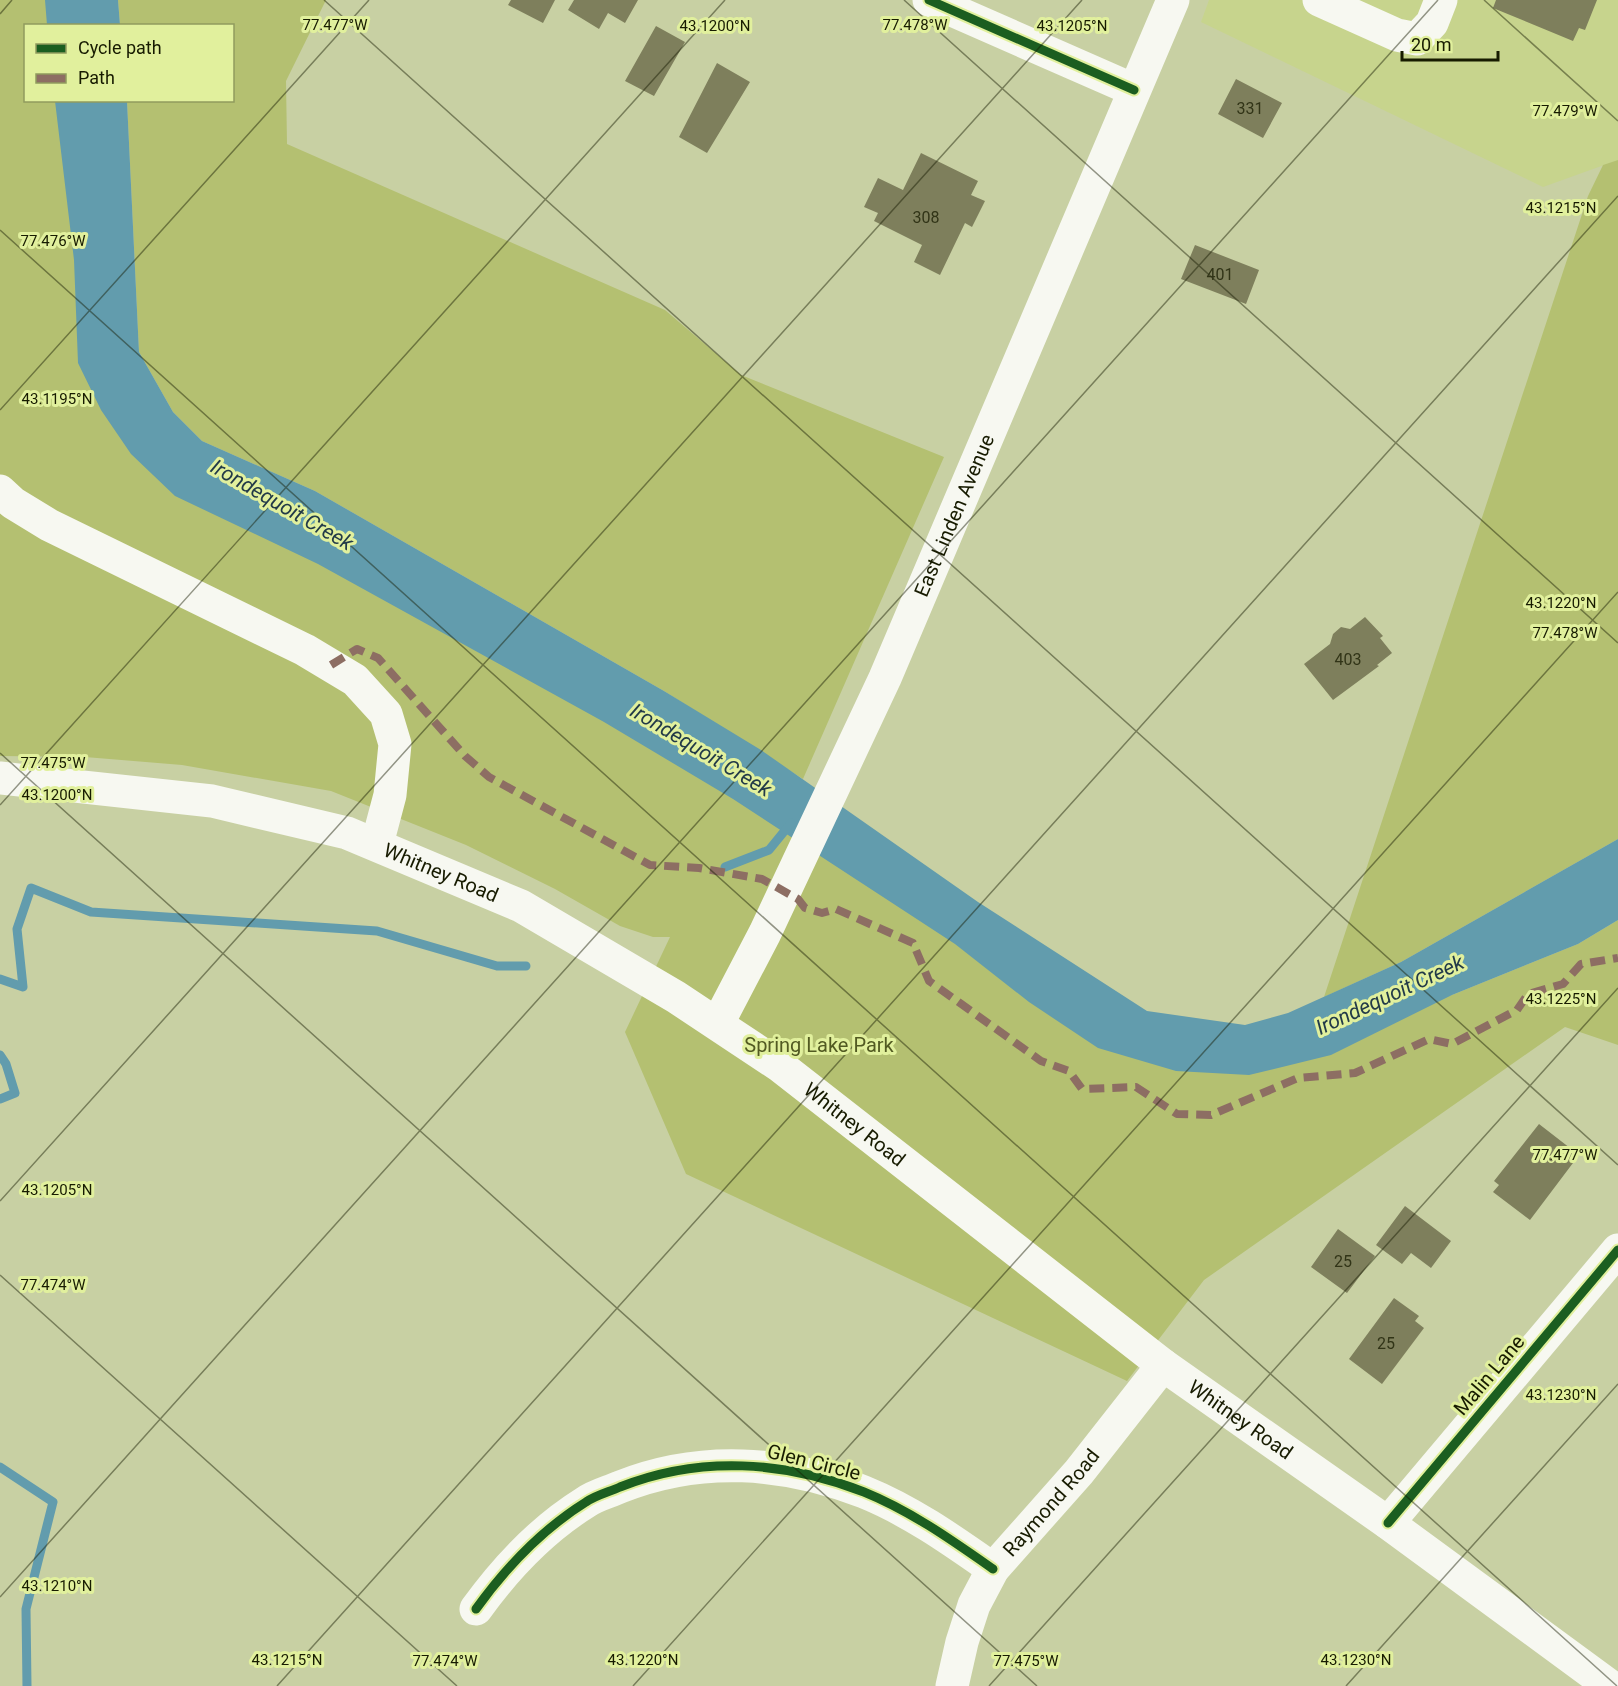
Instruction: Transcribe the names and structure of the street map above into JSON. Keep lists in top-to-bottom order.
{
  "streets": {
    "main road": [
      "East Linden Avenue",
      "Whitney Road",
      "Malin Lane",
      "Glen Circle",
      "Raymond Road"
    ]
  },
  "crossings": [
    ["East Linden Avenue", "Whitney Road"],
    ["Whitney Road", "Malin Lane"],
    ["Whitney Road", "Raymond Road"],
    ["Glen Circle", "Raymond Road"]
  ],
  "water": ["Irondequoit Creek"],
  "parks": ["Spring Lake Park"],
  "house_numbers": [
    "331",
    "308",
    "401",
    "403",
    "25",
    "25"
  ],
  "legend": ["Cycle path", "Path"],
  "scale_bar": "20 m",
  "coordinates": [
    "77.477°W",
    "77.478°W",
    "43.1205°N",
    "43.1200°N",
    "77.479°W",
    "43.1215°N",
    "77.476°W",
    "43.1195°N",
    "43.1220°N",
    "77.475°W",
    "43.1225°N",
    "77.474°W",
    "43.1230°N",
    "43.1210°N"
  ]
}
